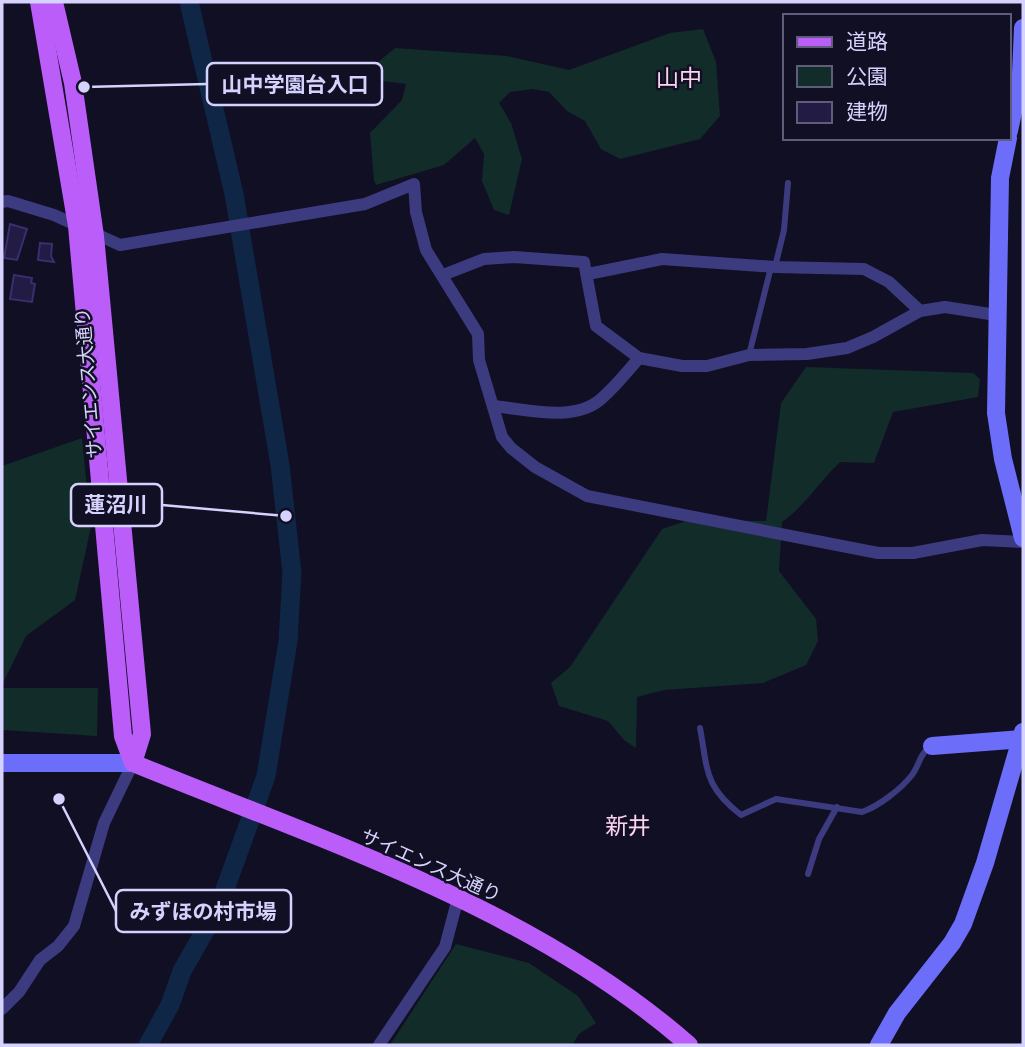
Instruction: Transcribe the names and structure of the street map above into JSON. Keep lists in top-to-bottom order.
{
  "streets": {
    "main road": ["サイエンス大通り"]
  },
  "districts": ["山中", "新井"],
  "places": ["山中学園台入口", "蓮沼川", "みずほの村市場"],
  "legend": ["道路", "公園", "建物"]
}
